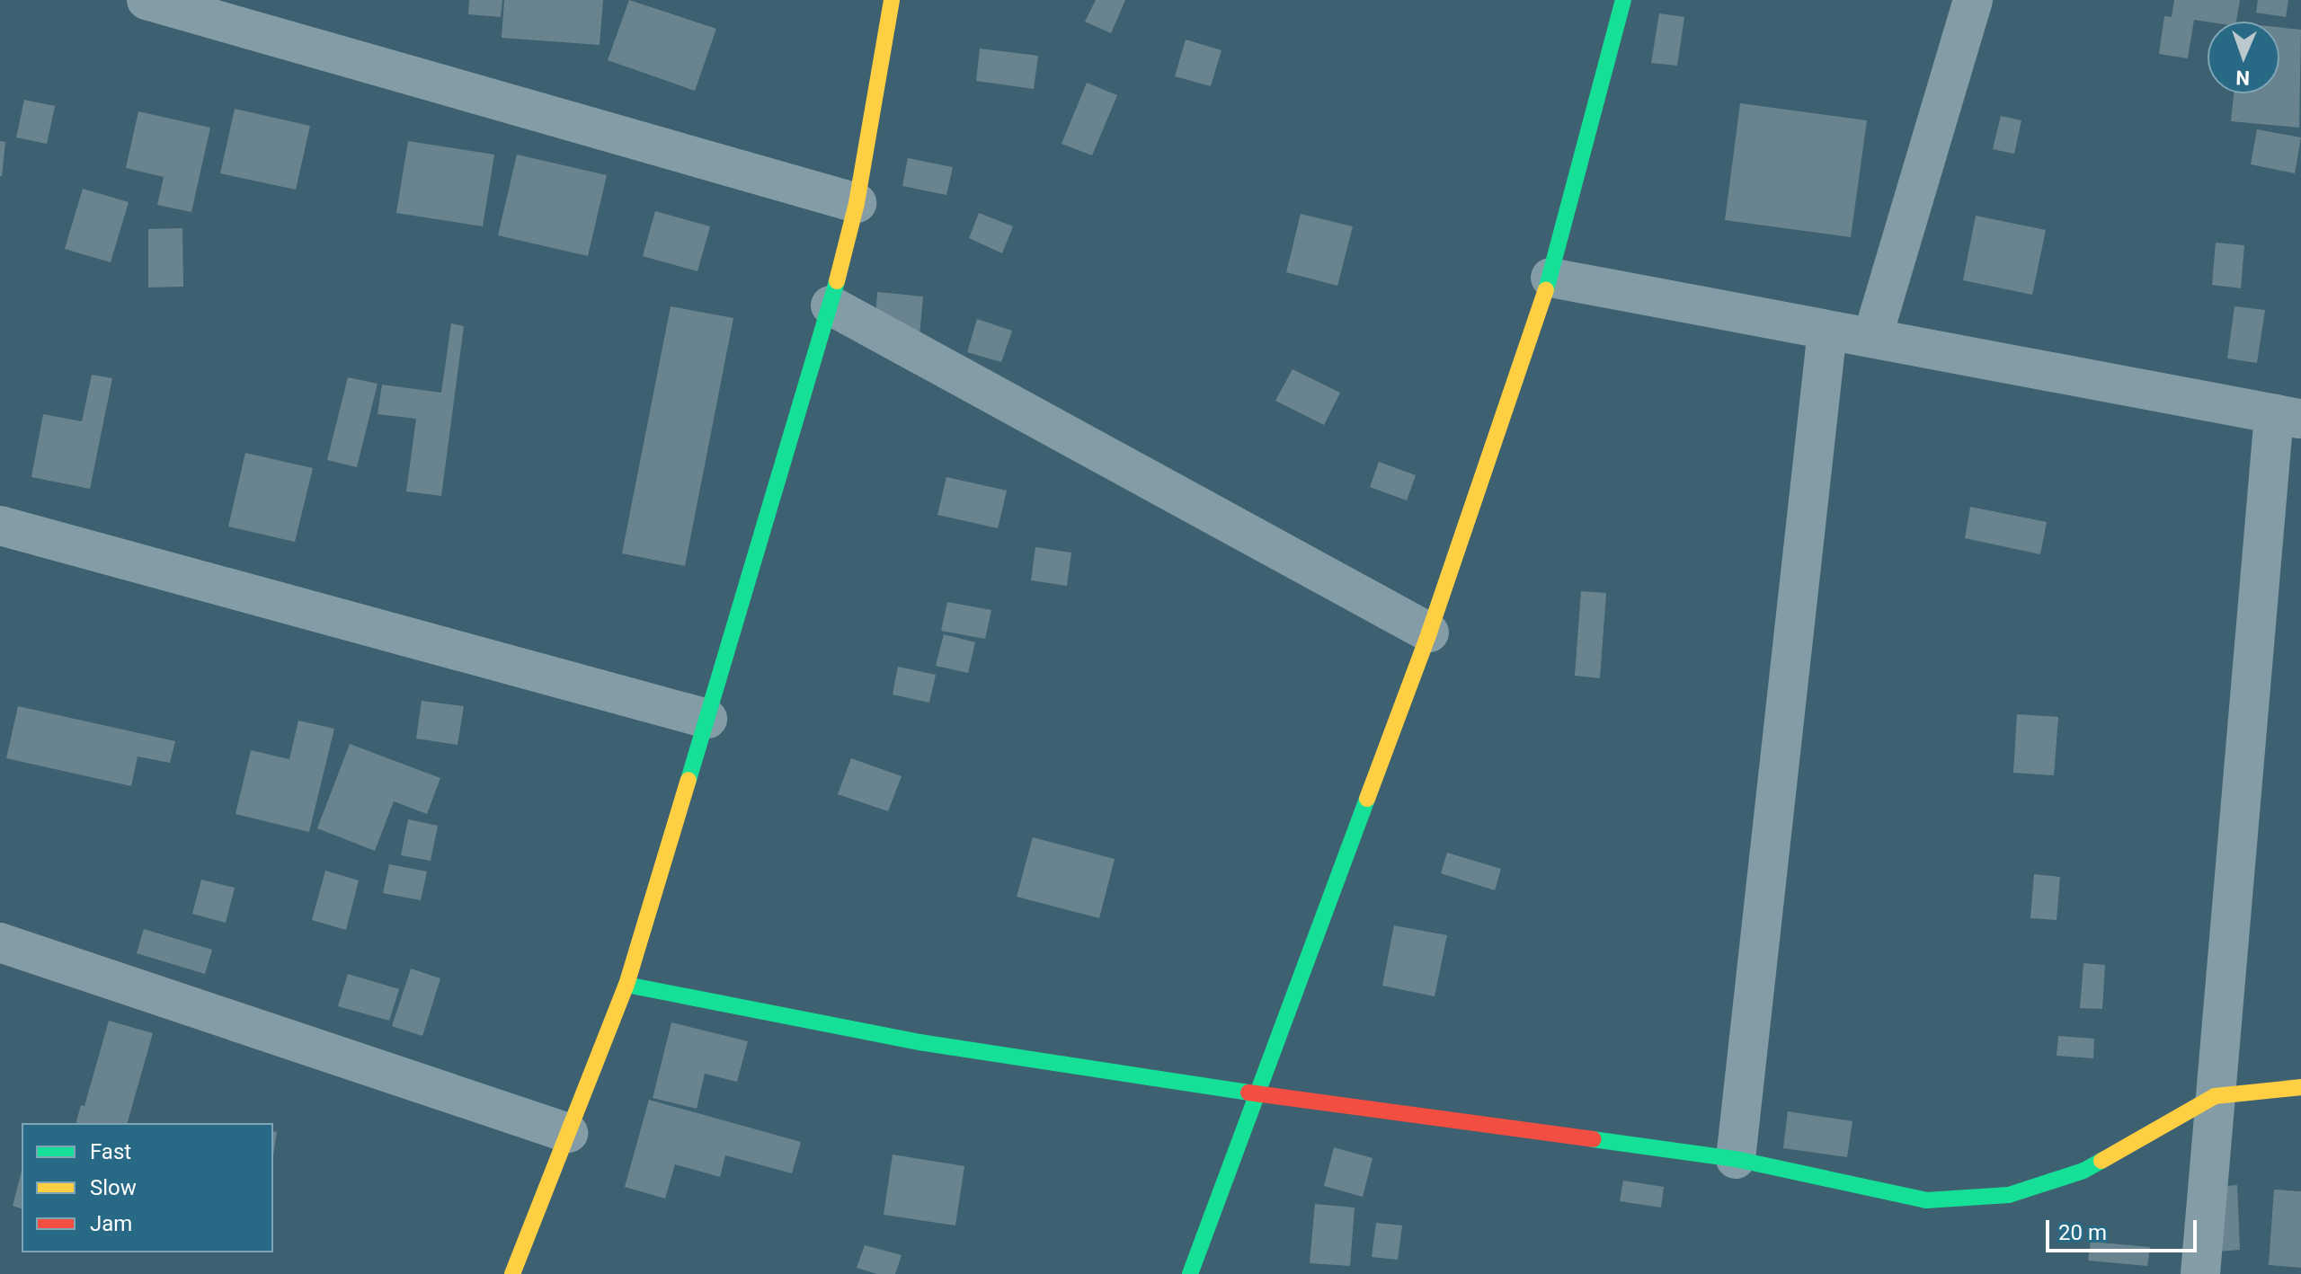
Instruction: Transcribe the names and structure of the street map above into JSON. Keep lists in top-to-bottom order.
{
  "legend": ["Fast", "Slow", "Jam"],
  "scale_bar": "20 m",
  "north": "bottom"
}
